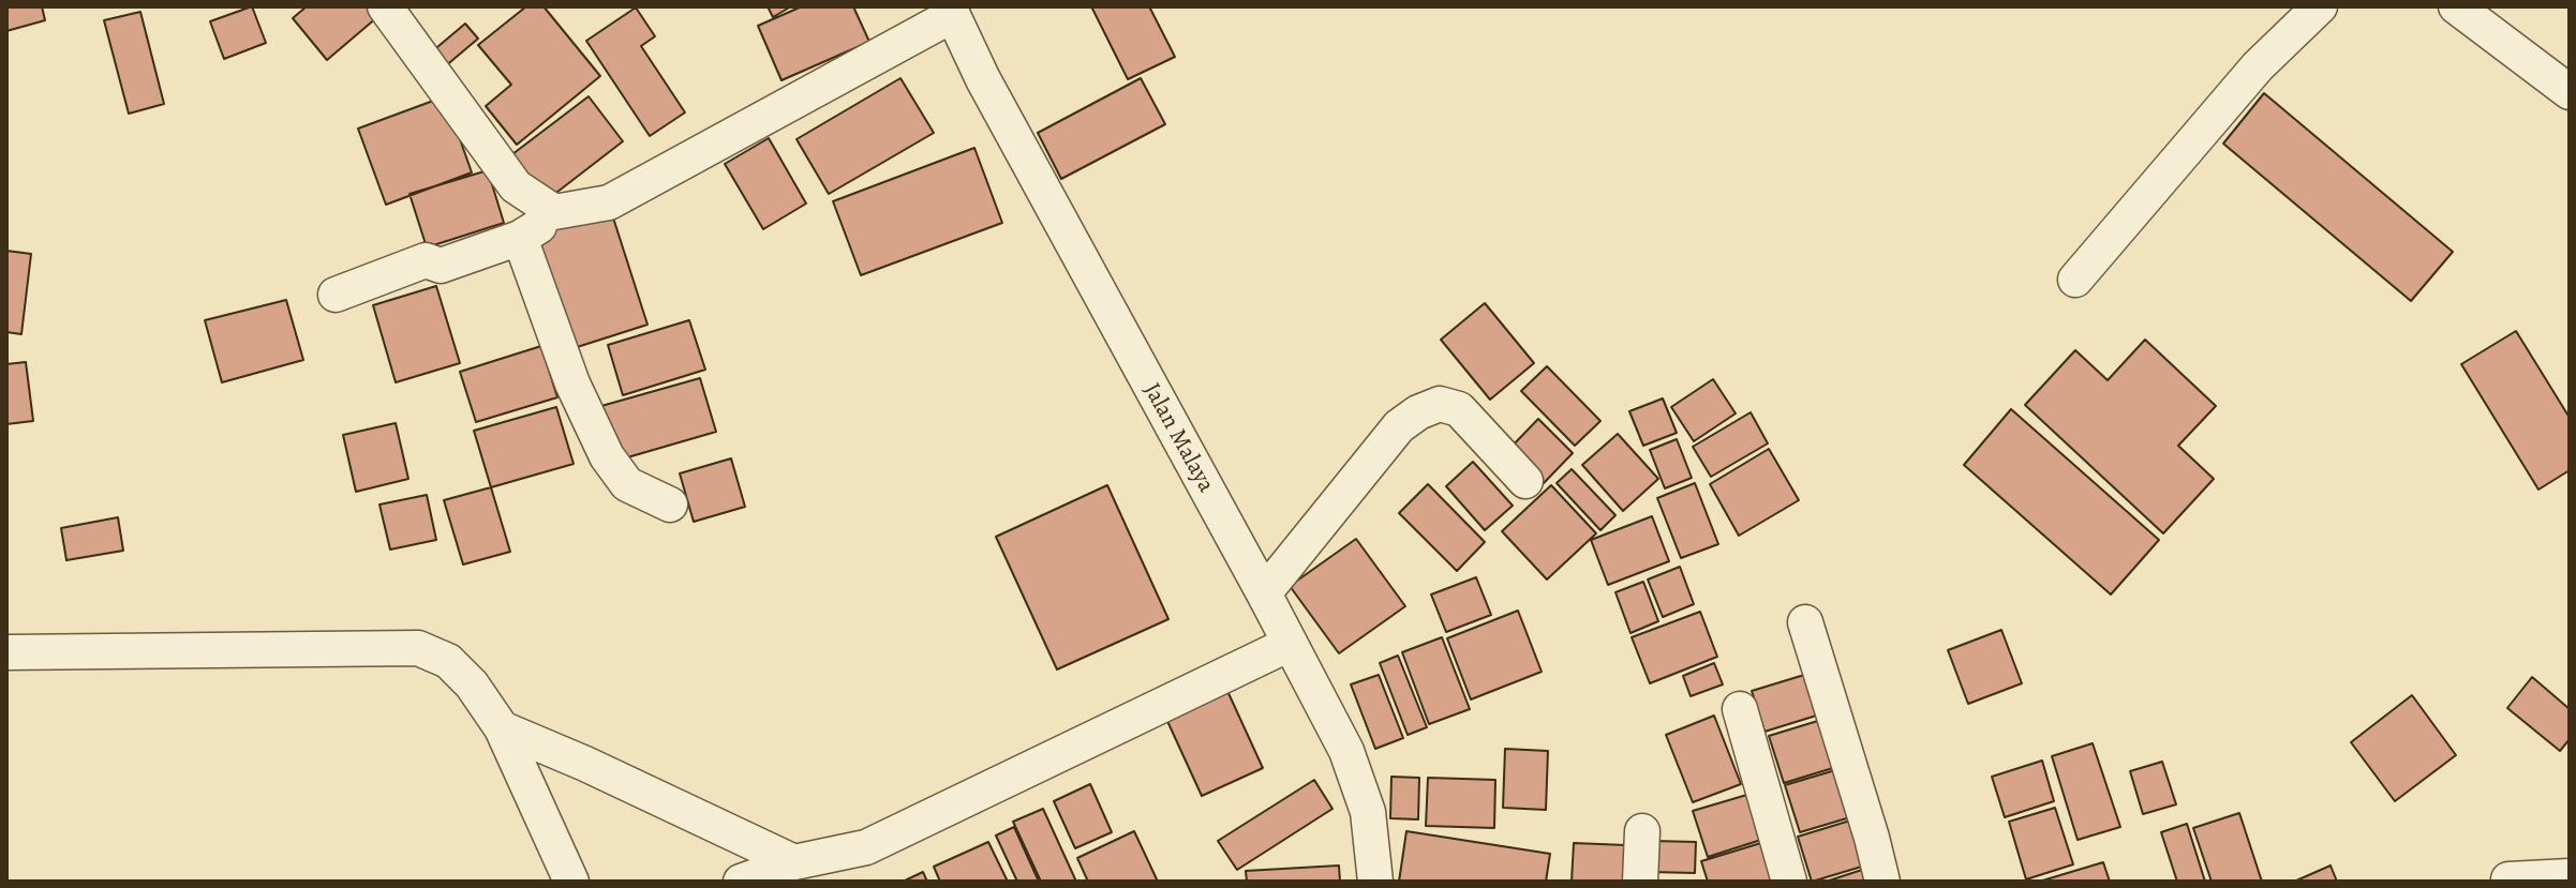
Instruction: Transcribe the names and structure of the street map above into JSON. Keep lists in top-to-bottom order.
{
  "streets": {
    "street": ["Jalan Malaya"]
  }
}
